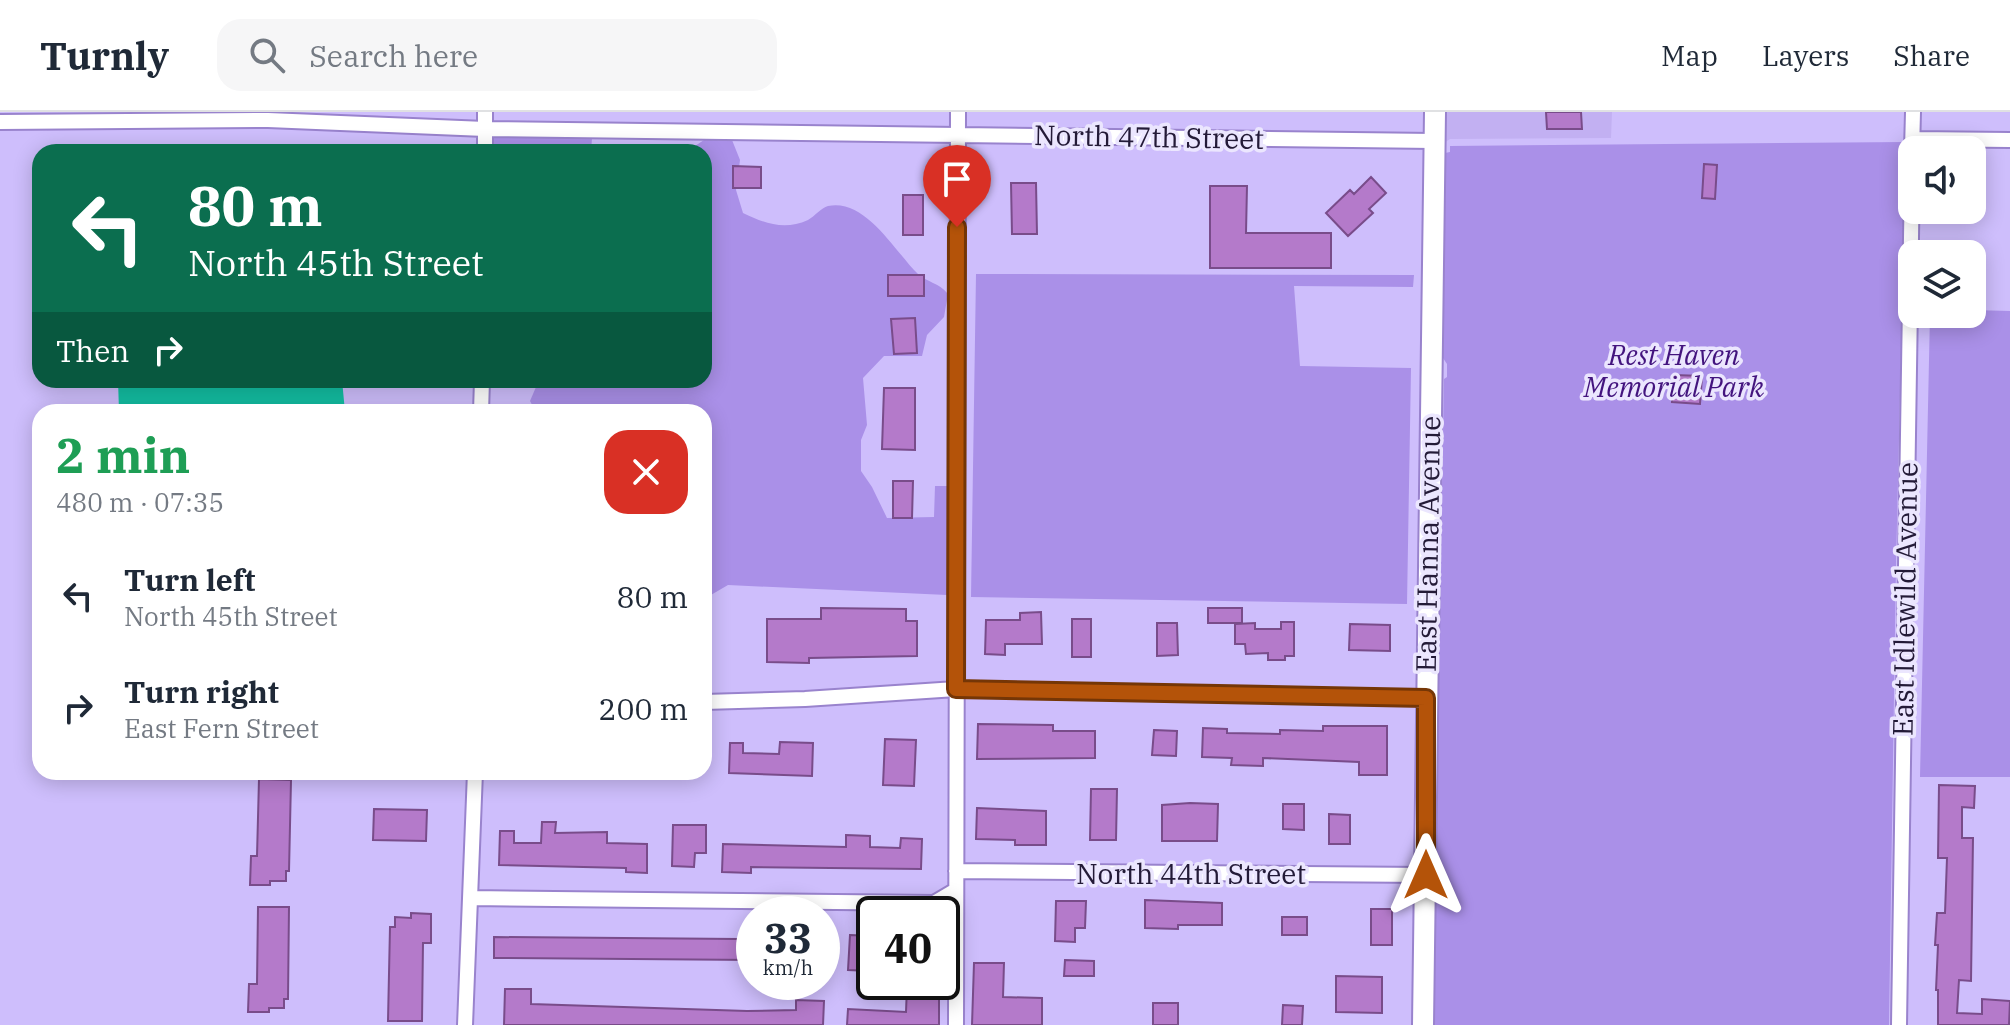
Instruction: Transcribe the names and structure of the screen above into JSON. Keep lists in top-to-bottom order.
{
  "streets": {
    "street": [
      "North 47th Street",
      "East Hanna Avenue",
      "East Idlewild Avenue",
      "North 44th Street"
    ]
  },
  "crossings": [
    ["North 47th Street", "East Hanna Avenue"],
    ["East Hanna Avenue", "North 44th Street"]
  ],
  "parks": ["Rest Haven Memorial Park"],
  "page": {
    "header": "Turnly",
    "search": "Search here",
    "nav": ["Map", "Layers", "Share"],
    "turn": ["80 m", "North 45th Street"],
    "then": "Then",
    "heading": ["2 min", "480 m · 07:35"],
    "list": [
      {
        "name": "Turn left",
        "note": "North 45th Street",
        "value": "80 m"
      },
      {
        "name": "Turn right",
        "note": "East Fern Street",
        "value": "200 m"
      }
    ],
    "speed": "33 km/h",
    "limit": "40"
  }
}
